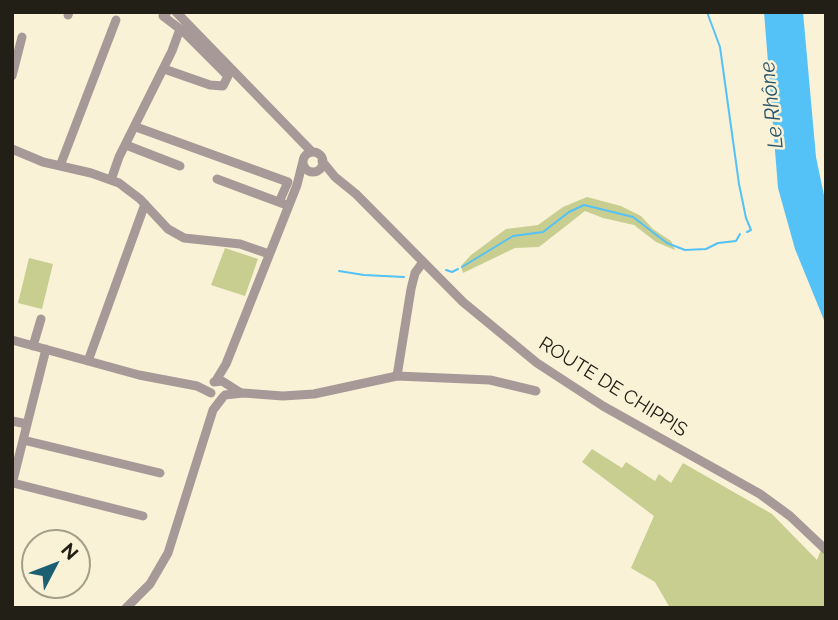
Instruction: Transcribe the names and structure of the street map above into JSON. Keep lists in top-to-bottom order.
{
  "streets": {
    "street": ["ROUTE DE CHIPPIS"]
  },
  "water": ["Le Rhône"],
  "north": "top right"
}
